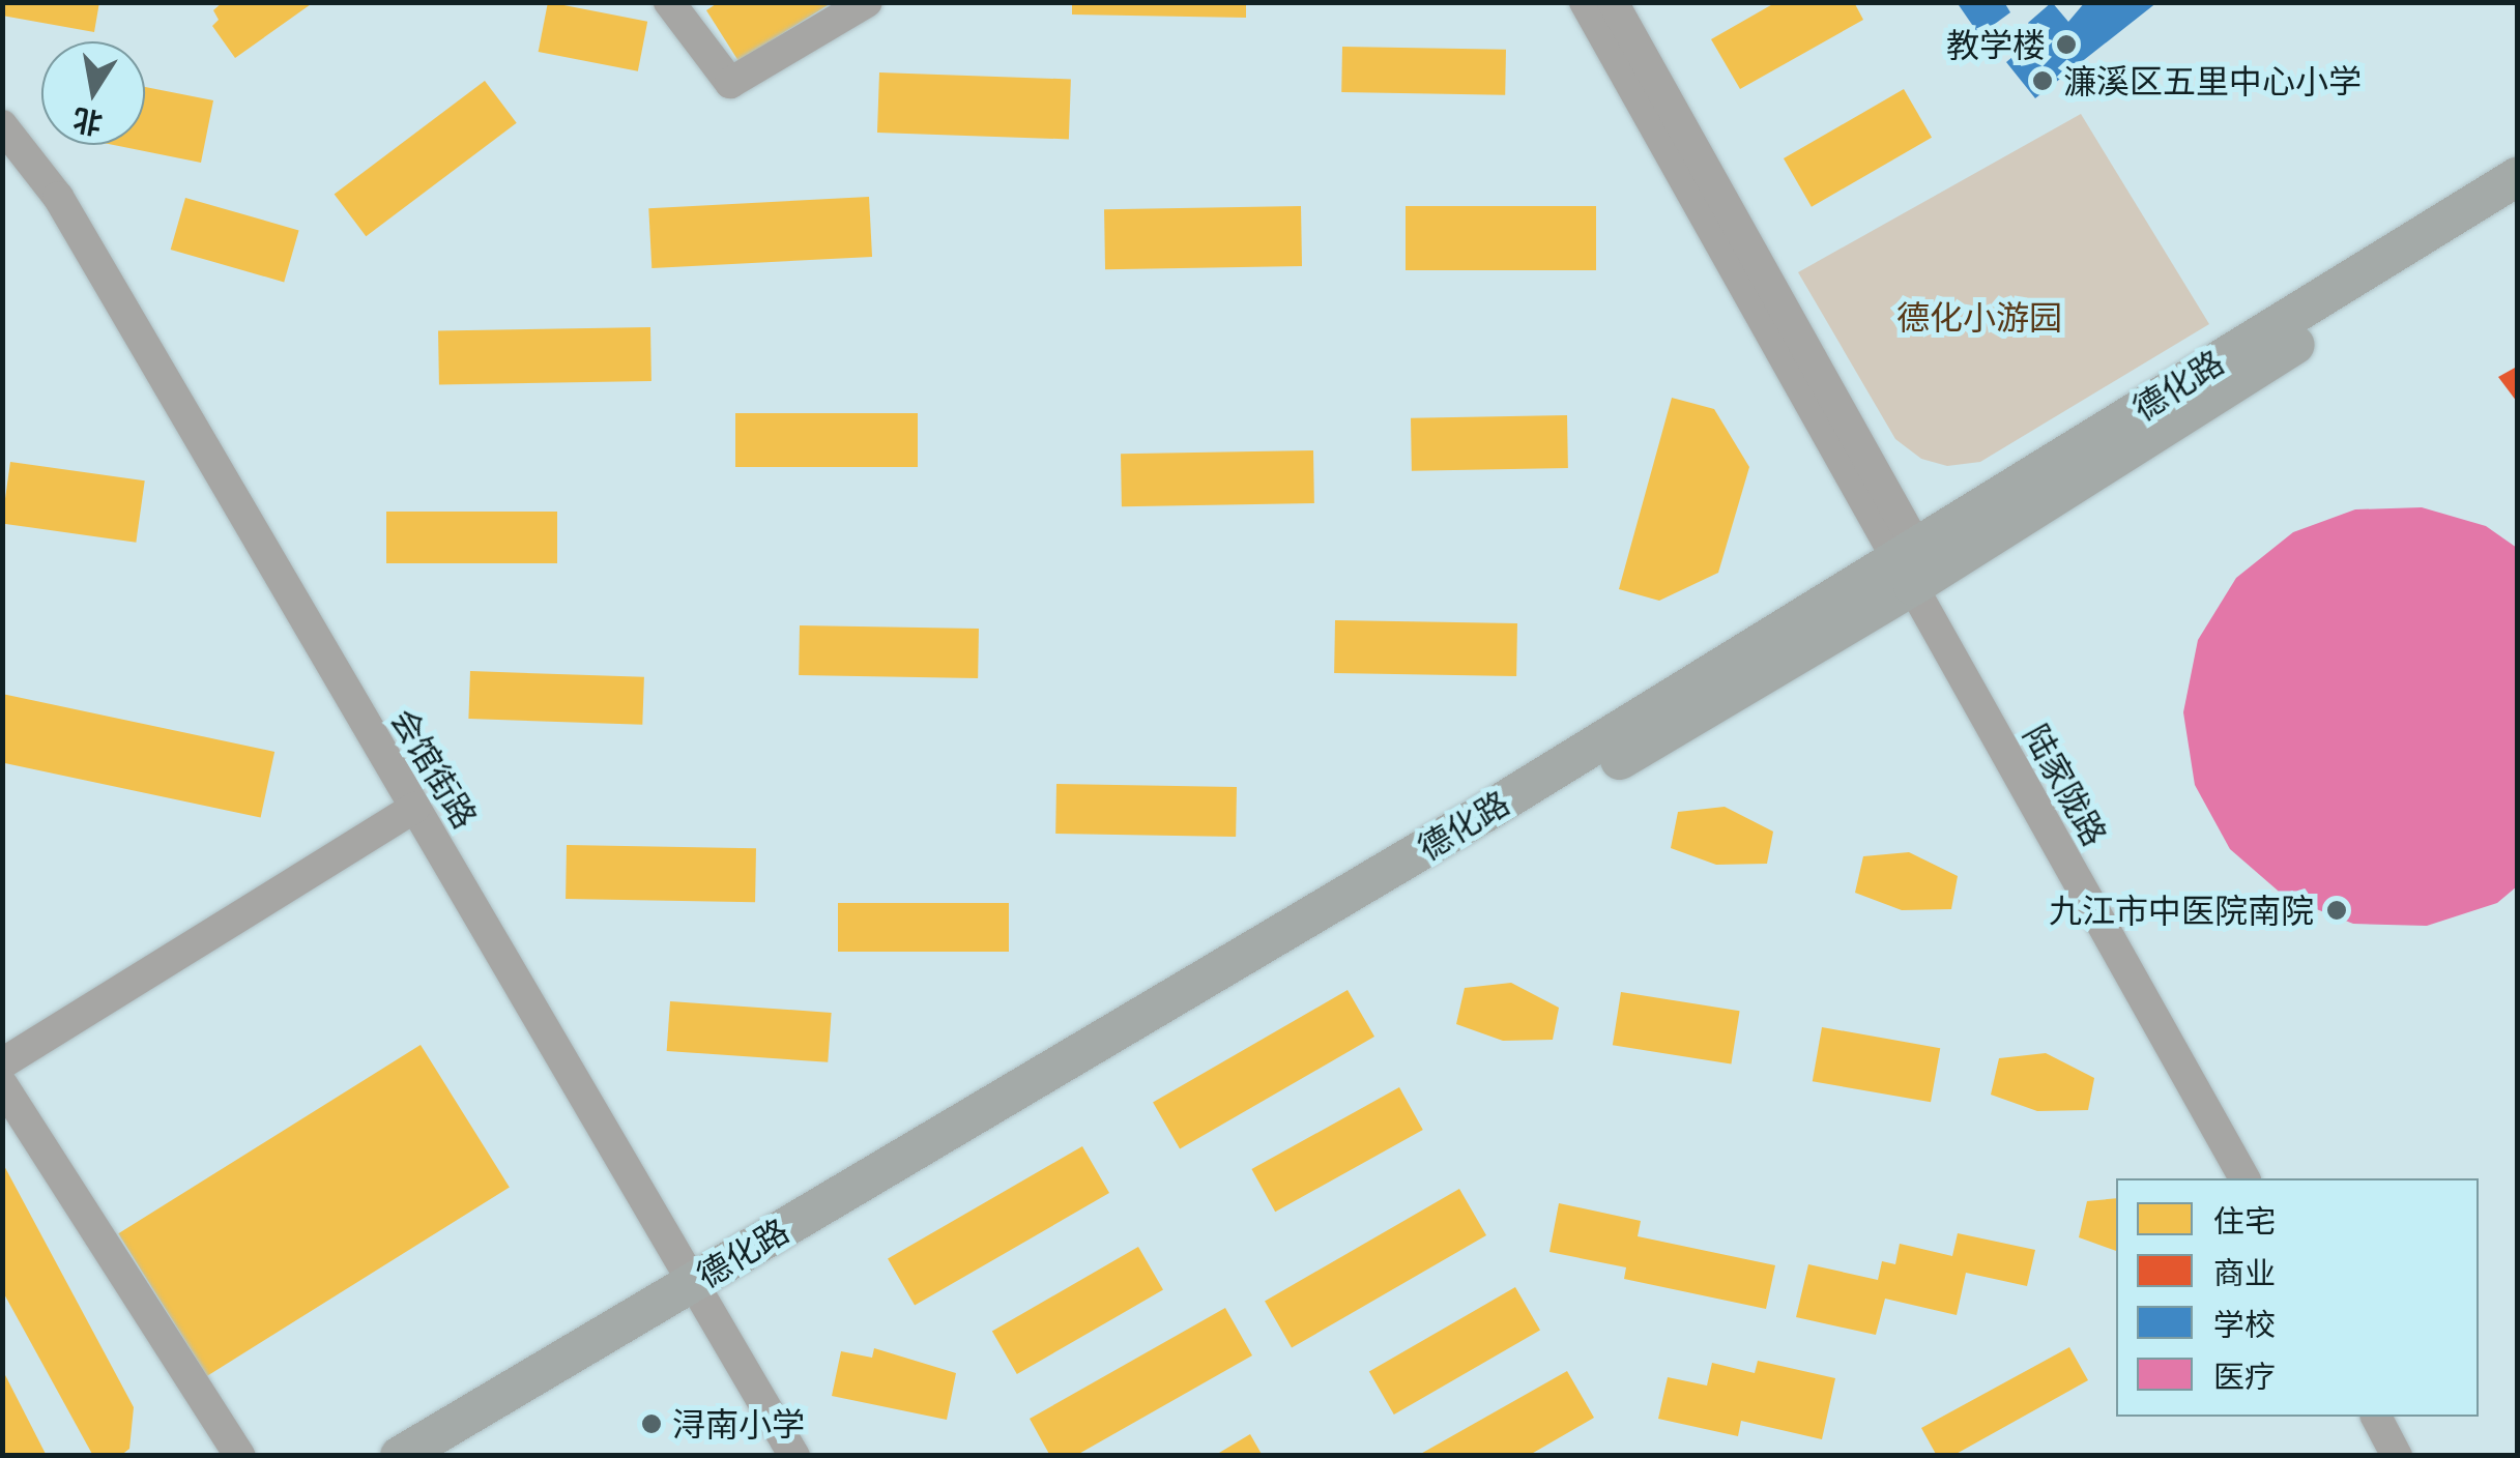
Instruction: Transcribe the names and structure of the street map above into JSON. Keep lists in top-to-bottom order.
{
  "streets": {
    "main road": ["德化路"],
    "street": ["会馆街路", "陆家陇路"]
  },
  "crossings": [
    ["德化路", "会馆街路"],
    ["德化路", "陆家陇路"]
  ],
  "parks": ["德化小游园"],
  "places": [
    "教学楼",
    "濂溪区五里中心小学",
    "九江市中医院南院",
    "浔南小学"
  ],
  "legend": [
    "住宅",
    "商业",
    "学校",
    "医疗"
  ],
  "north": "bottom"
}
